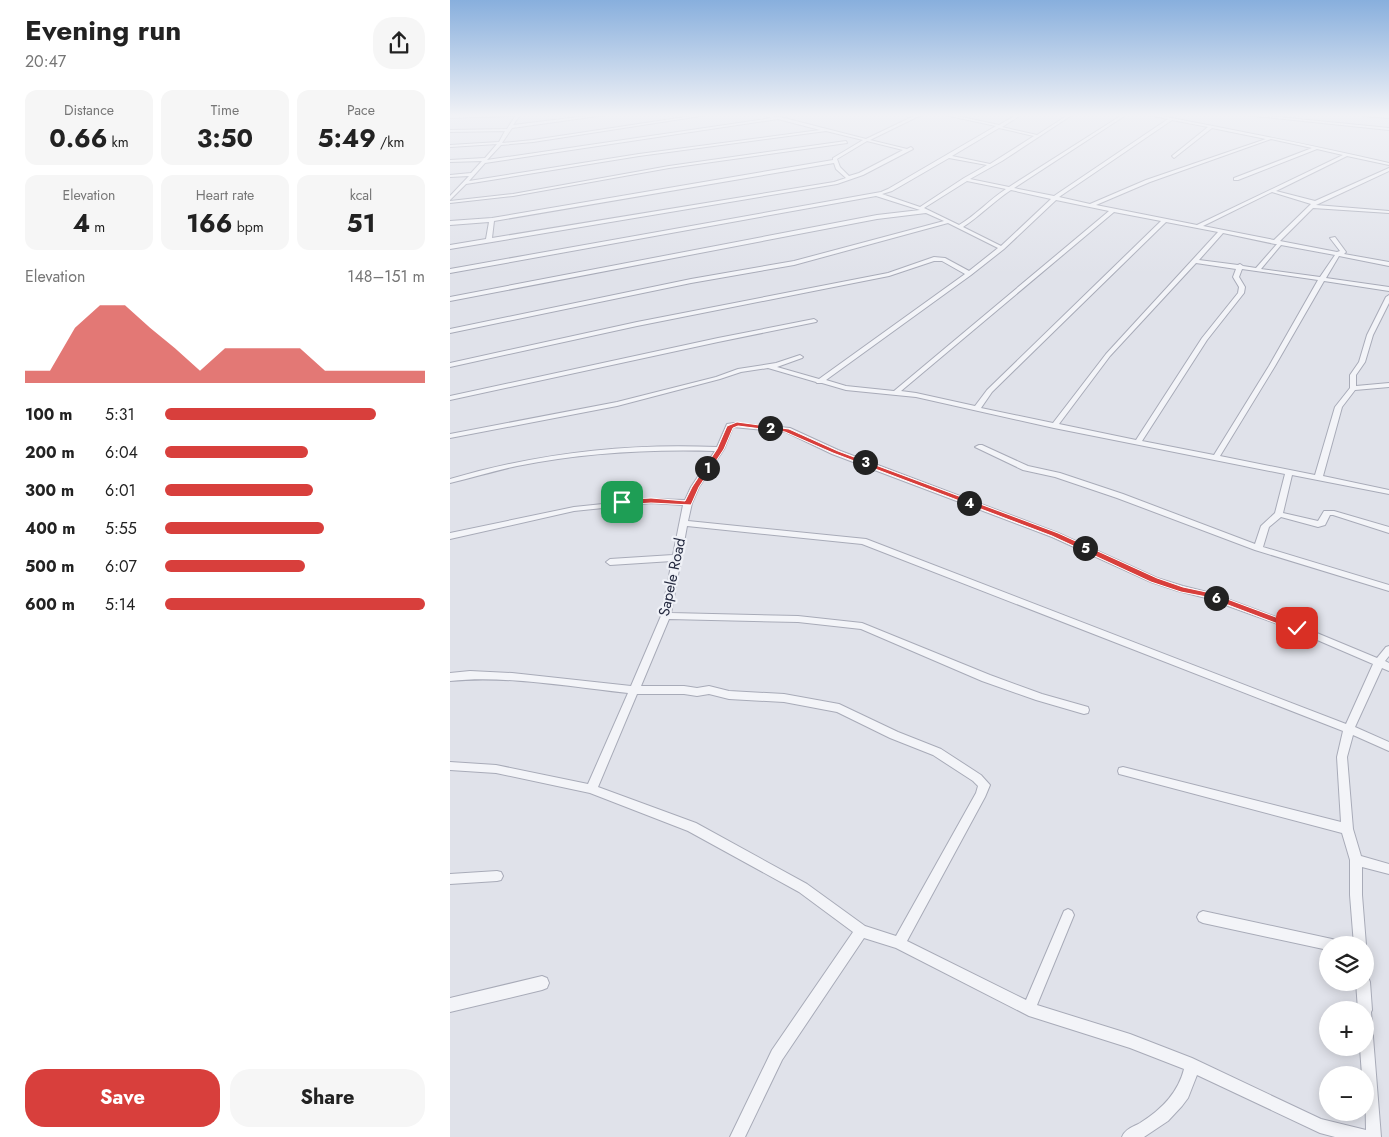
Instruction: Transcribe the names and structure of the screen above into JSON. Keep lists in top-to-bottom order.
{
  "streets": {
    "street": ["Sapele Road"]
  },
  "page": {
    "heading": ["Evening run", "20:47"],
    "stats": [
      ["Distance", "0.66 km"],
      ["Time", "3:50"],
      ["Pace", "5:49 /km"],
      ["Elevation", "4 m"],
      ["Heart rate", "166 bpm"],
      ["kcal", "51"]
    ],
    "chart": ["Elevation", "148–151 m"],
    "list": [
      {
        "name": "100 m",
        "note": "5:31"
      },
      {
        "name": "200 m",
        "note": "6:04"
      },
      {
        "name": "300 m",
        "note": "6:01"
      },
      {
        "name": "400 m",
        "note": "5:55"
      },
      {
        "name": "500 m",
        "note": "6:07"
      },
      {
        "name": "600 m",
        "note": "5:14"
      }
    ],
    "pins": [
      "2",
      "3",
      "1",
      "4",
      "5",
      "6"
    ],
    "map_buttons": ["+", "−"],
    "buttons": ["Save", "Share"]
  }
}
